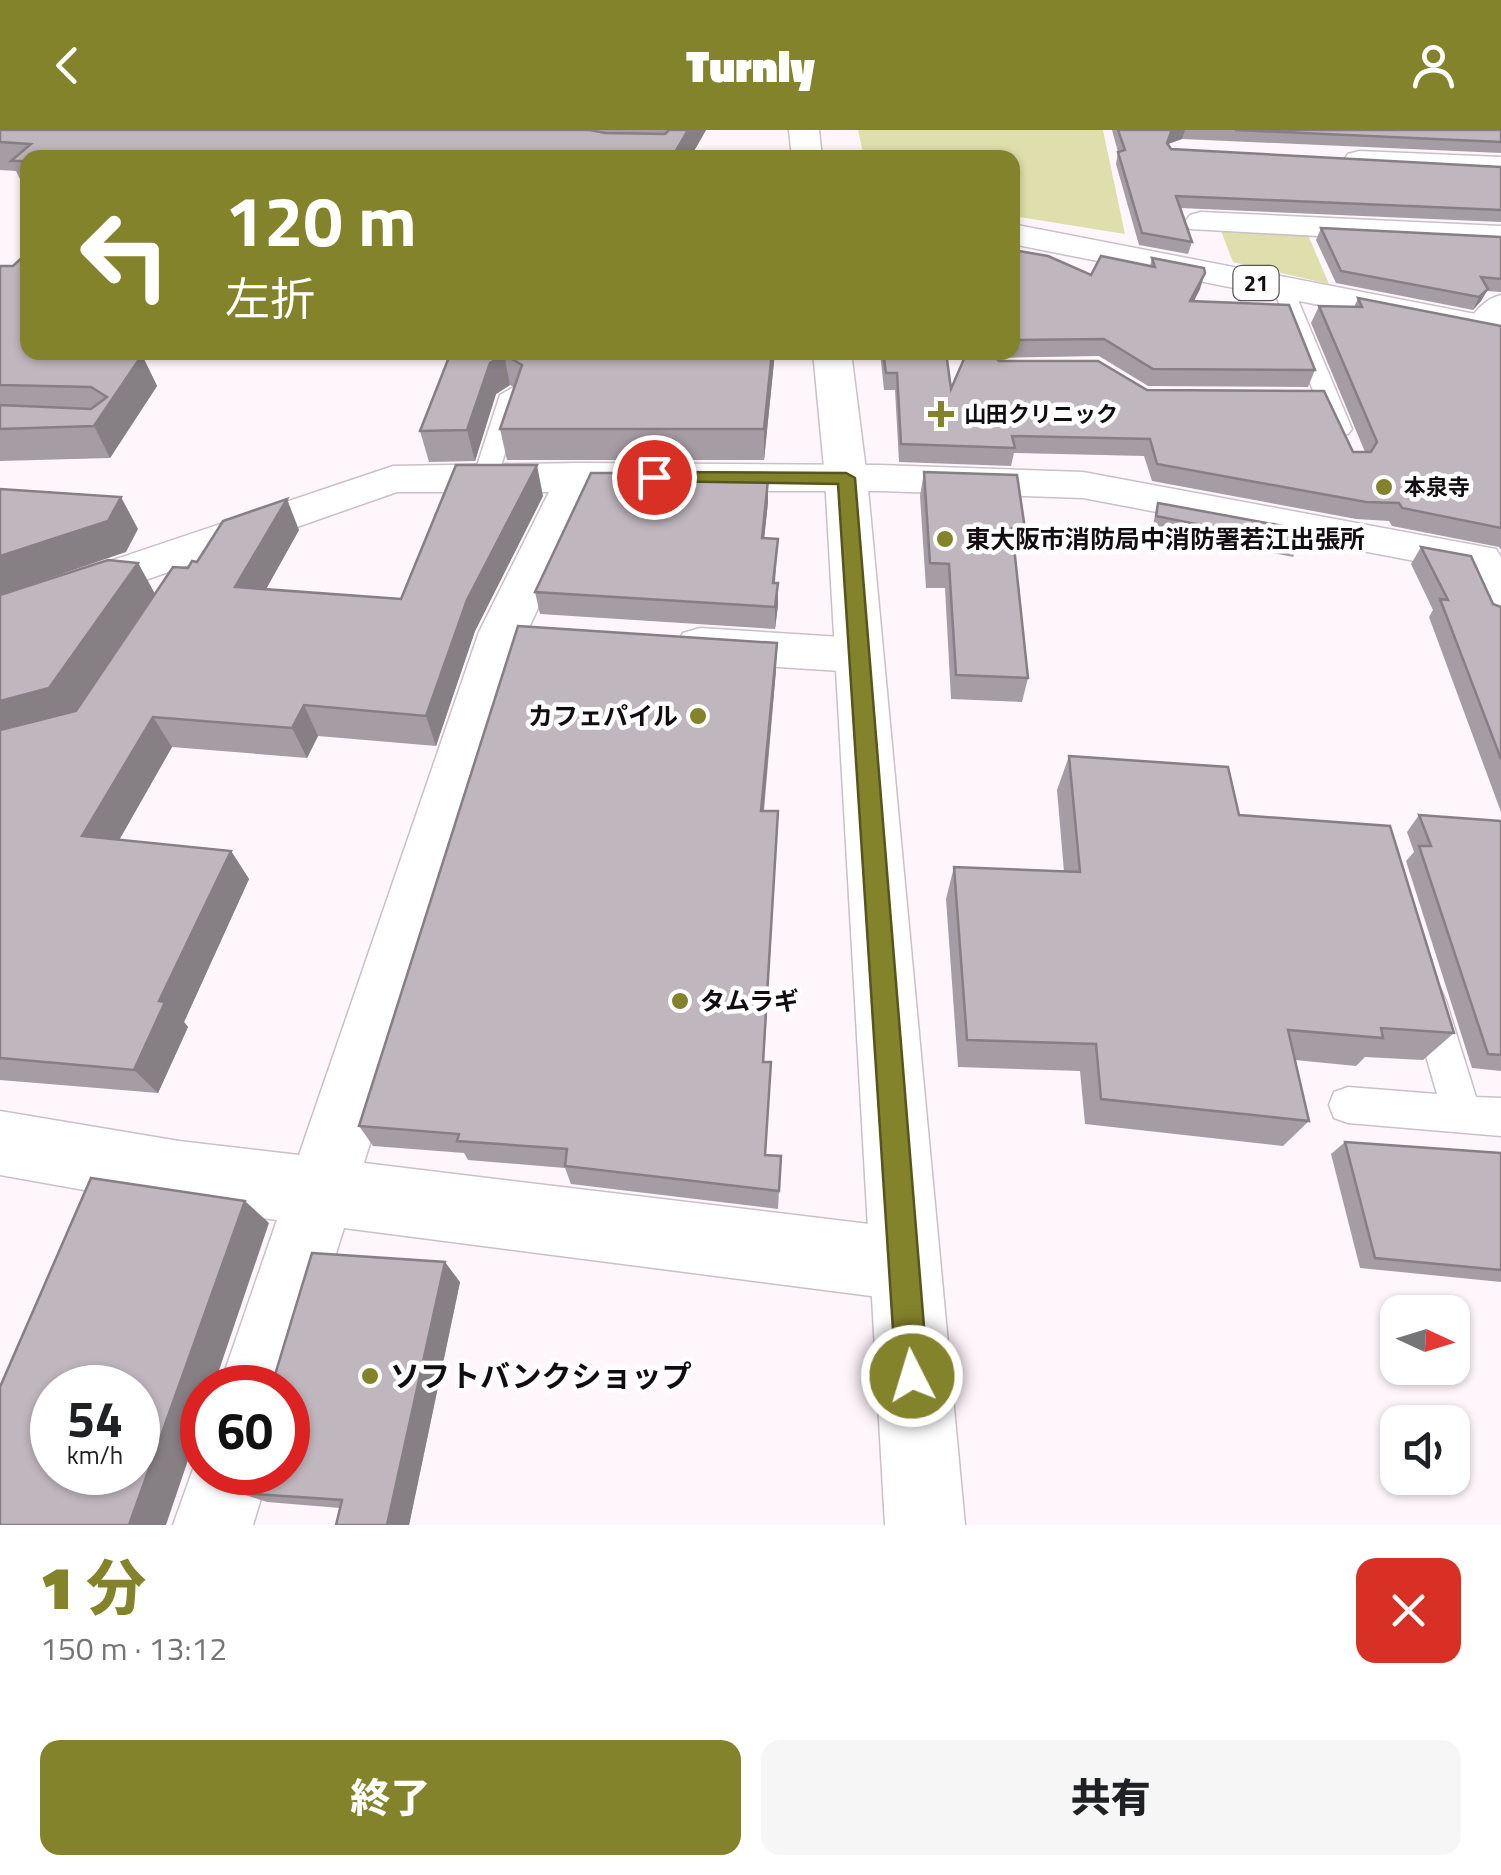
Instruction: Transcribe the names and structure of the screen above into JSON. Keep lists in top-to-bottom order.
{
  "streets": {
    "street": ["21"]
  },
  "places": {
    "health": ["山田クリニック"],
    "other": [
      "本泉寺",
      "東大阪市消防局中消防署若江出張所",
      "カフェパイル",
      "タムラギ",
      "ソフトバンクショップ"
    ]
  },
  "north": "right",
  "page": {
    "header": "Turnly",
    "turn": ["120 m", "左折"],
    "speed": "54 km/h",
    "limit": "60",
    "heading": ["1 分", "150 m · 13:12"],
    "buttons": ["終了", "共有"]
  }
}
